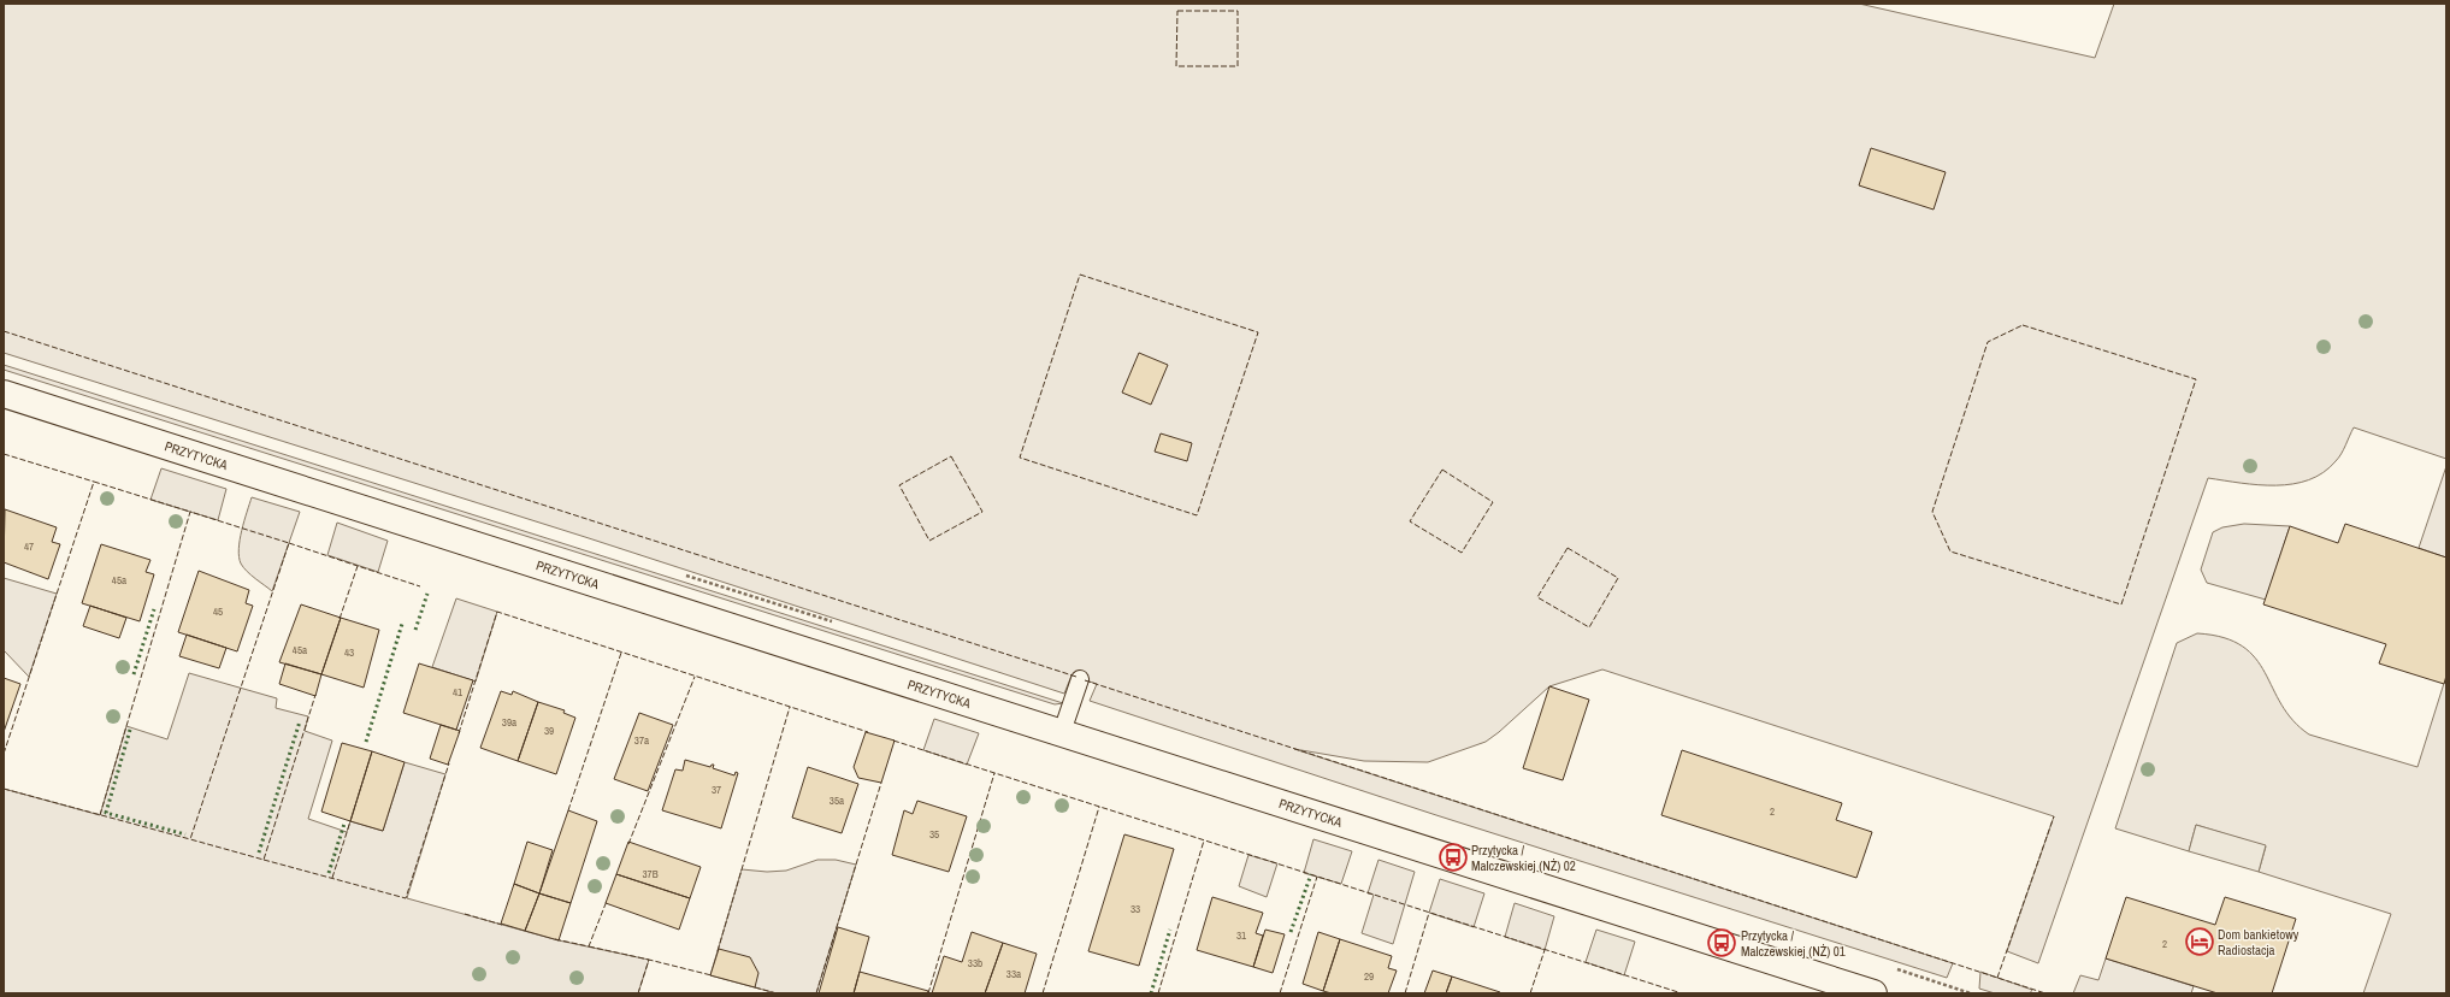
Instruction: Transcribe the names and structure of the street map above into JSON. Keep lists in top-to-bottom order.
{
  "streets": {
    "main road": ["PRZYTYCKA"]
  },
  "places": {
    "bus stop": ["Przytycka / Malczewskiej (NŻ) 02", "Przytycka / Malczewskiej (NŻ) 01"],
    "hotel": ["Dom bankietowy Radiostacja"]
  },
  "house_numbers": [
    "47",
    "45a",
    "45",
    "45a",
    "43",
    "41",
    "39a",
    "39",
    "37a",
    "37",
    "35a",
    "2",
    "35",
    "37B",
    "33",
    "31",
    "2",
    "33b",
    "33a",
    "29"
  ]
}
